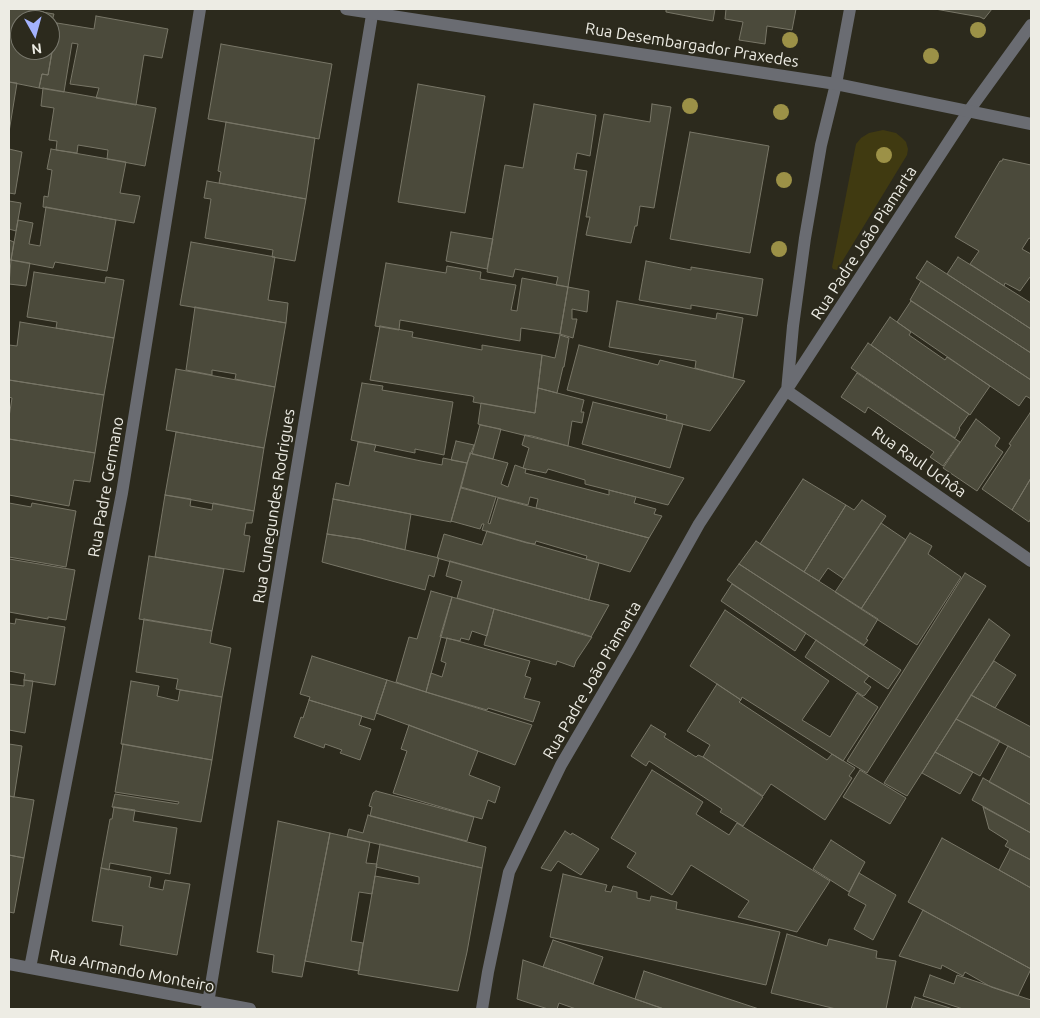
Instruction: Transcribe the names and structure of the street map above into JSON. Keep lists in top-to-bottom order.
{
  "streets": {
    "street": [
      "Rua Desembargador Praxedes",
      "Rua Padre João Piamarta",
      "Rua Raul Uchôa",
      "Rua Padre Germano",
      "Rua Cunegundes Rodrigues",
      "Rua Armando Monteiro"
    ]
  },
  "crossings": [
    ["Rua Desembargador Praxedes", "Rua Padre João Piamarta"],
    ["Rua Desembargador Praxedes", "Rua Cunegundes Rodrigues"],
    ["Rua Padre João Piamarta", "Rua Raul Uchôa"],
    ["Rua Padre Germano", "Rua Armando Monteiro"],
    ["Rua Cunegundes Rodrigues", "Rua Armando Monteiro"]
  ],
  "north": "bottom"
}
